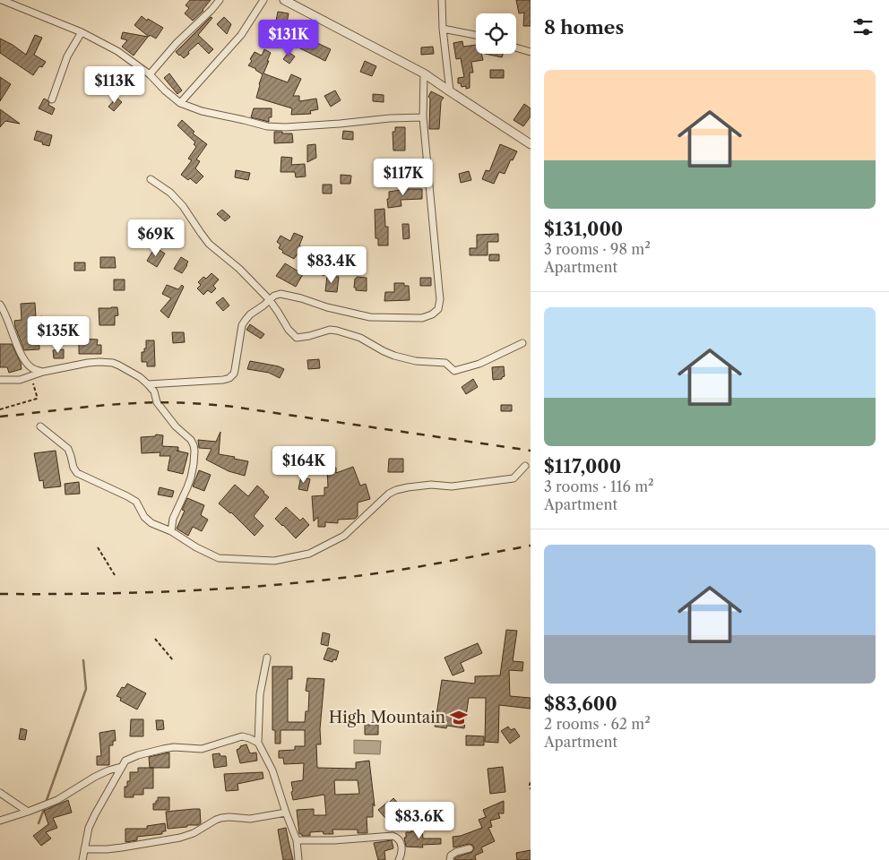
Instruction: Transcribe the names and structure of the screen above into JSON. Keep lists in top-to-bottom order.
{
  "places": {
    "school or university": ["High Mountain"]
  },
  "page": {
    "heading": "8 homes",
    "price": [
      "$131K",
      "$113K",
      "$117K",
      "$69K",
      "$83.4K",
      "$135K",
      "$164K",
      "$83.6K"
    ],
    "list": [
      {
        "name": "$131,000",
        "note": "3 rooms · 98 m² · Apartment"
      },
      {
        "name": "$117,000",
        "note": "3 rooms · 116 m² · Apartment"
      },
      {
        "name": "$83,600",
        "note": "2 rooms · 62 m² · Apartment"
      }
    ]
  }
}
